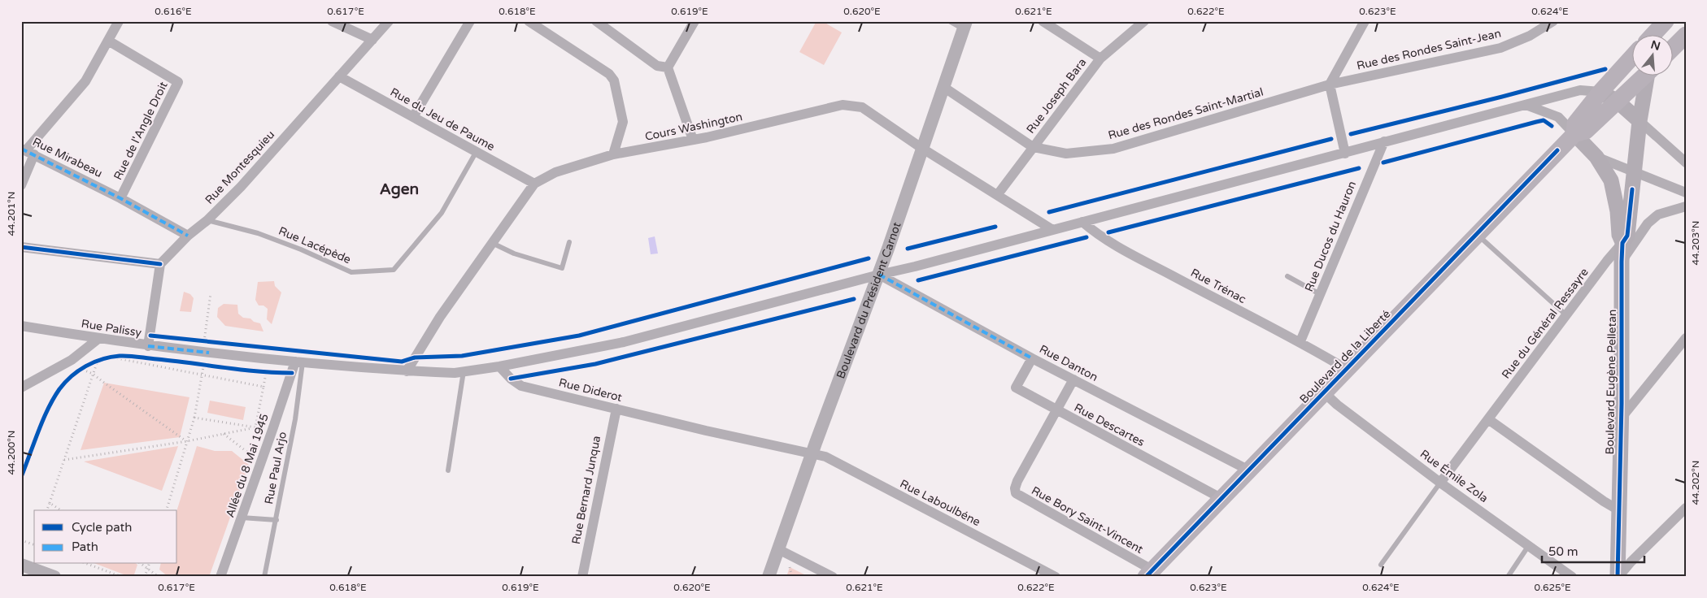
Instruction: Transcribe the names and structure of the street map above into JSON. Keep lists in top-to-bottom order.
{
  "streets": {
    "main road": ["Boulevard de la Liberté", "Boulevard Eugène Pelletan"],
    "street": [
      "Rue des Rondes Saint-Jean",
      "Rue Joseph Bara",
      "Rue des Rondes Saint-Martial",
      "Rue du Jeu de Paume",
      "Cours Washington",
      "Rue de l'Angle Droit",
      "Rue Mirabeau",
      "Rue Montesquieu",
      "Rue Ducos du Hauron",
      "Rue Trénac",
      "Boulevard du Président Carnot",
      "Rue du Général Ressayre",
      "Rue Palissy",
      "Rue Danton",
      "Rue Diderot",
      "Rue Descartes",
      "Allée du 8 Mai 1945",
      "Rue Émile Zola",
      "Rue Bernard Junqua",
      "Rue Laboulbéne",
      "Rue Bory Saint-Vincent"
    ],
    "lane": ["Rue Lacépède", "Rue Paul Arjo"]
  },
  "crossings": [
    ["Rue des Rondes Saint-Jean", "Rue des Rondes Saint-Martial"],
    ["Rue Joseph Bara", "Rue des Rondes Saint-Martial"],
    ["Rue Joseph Bara", "Cours Washington"],
    ["Rue des Rondes Saint-Martial", "Boulevard du Président Carnot"],
    ["Rue du Jeu de Paume", "Cours Washington"],
    ["Rue du Jeu de Paume", "Rue Montesquieu"],
    ["Rue du Jeu de Paume", "Rue Lacépède"],
    ["Cours Washington", "Boulevard du Président Carnot"],
    ["Rue de l'Angle Droit", "Rue Mirabeau"],
    ["Rue Mirabeau", "Rue Montesquieu"],
    ["Rue Montesquieu", "Rue Lacépède"],
    ["Rue Ducos du Hauron", "Rue Trénac"],
    ["Rue Trénac", "Boulevard de la Liberté"],
    ["Boulevard du Président Carnot", "Rue Danton"],
    ["Boulevard du Président Carnot", "Rue Diderot"],
    ["Boulevard du Président Carnot", "Rue Laboulbéne"],
    ["Rue du Général Ressayre", "Boulevard Eugène Pelletan"],
    ["Rue du Général Ressayre", "Rue Émile Zola"],
    ["Rue Palissy", "Allée du 8 Mai 1945"],
    ["Rue Palissy", "Rue Paul Arjo"],
    ["Boulevard de la Liberté", "Rue Danton"],
    ["Boulevard de la Liberté", "Rue Descartes"],
    ["Boulevard de la Liberté", "Rue Émile Zola"],
    ["Boulevard de la Liberté", "Rue Bory Saint-Vincent"],
    ["Rue Danton", "Rue Descartes"],
    ["Rue Danton", "Rue Bory Saint-Vincent"],
    ["Rue Diderot", "Rue Bernard Junqua"],
    ["Rue Diderot", "Rue Laboulbéne"],
    ["Rue Descartes", "Rue Bory Saint-Vincent"],
    ["Allée du 8 Mai 1945", "Rue Paul Arjo"]
  ],
  "districts": ["Agen"],
  "legend": ["Cycle path", "Path"],
  "scale_bar": "50 m",
  "north": "top",
  "coordinates": [
    "0.616°E",
    "0.617°E",
    "0.618°E",
    "0.619°E",
    "0.620°E",
    "0.621°E",
    "0.622°E",
    "0.623°E",
    "0.624°E",
    "44.201°N",
    "44.203°N",
    "44.200°N",
    "44.202°N",
    "0.625°E"
  ]
}
